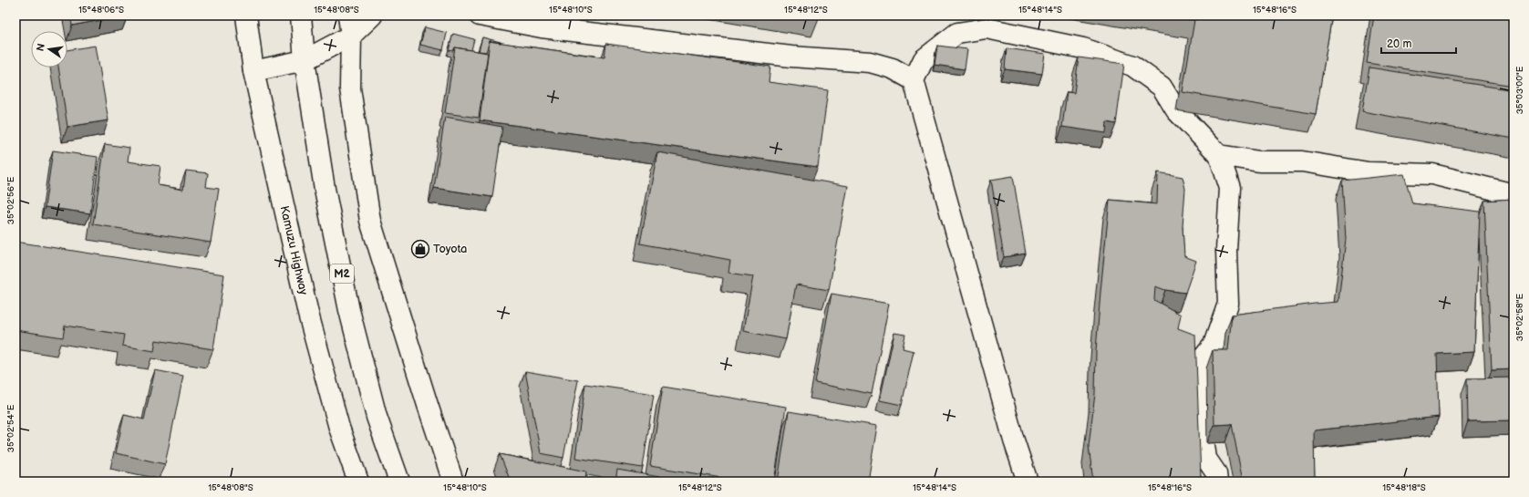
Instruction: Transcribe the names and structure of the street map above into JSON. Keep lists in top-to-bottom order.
{
  "streets": {
    "main road": ["Kamuzu Highway", "M2"]
  },
  "places": {
    "shop": ["Toyota"]
  },
  "scale_bar": "20 m",
  "north": "left",
  "coordinates": [
    "15°48'06\"S",
    "15°48'08\"S",
    "15°48'10\"S",
    "15°48'12\"S",
    "15°48'14\"S",
    "15°48'16\"S",
    "35°03'00\"E",
    "35°02'56\"E",
    "35°02'58\"E",
    "35°02'54\"E",
    "15°48'18\"S"
  ]
}
